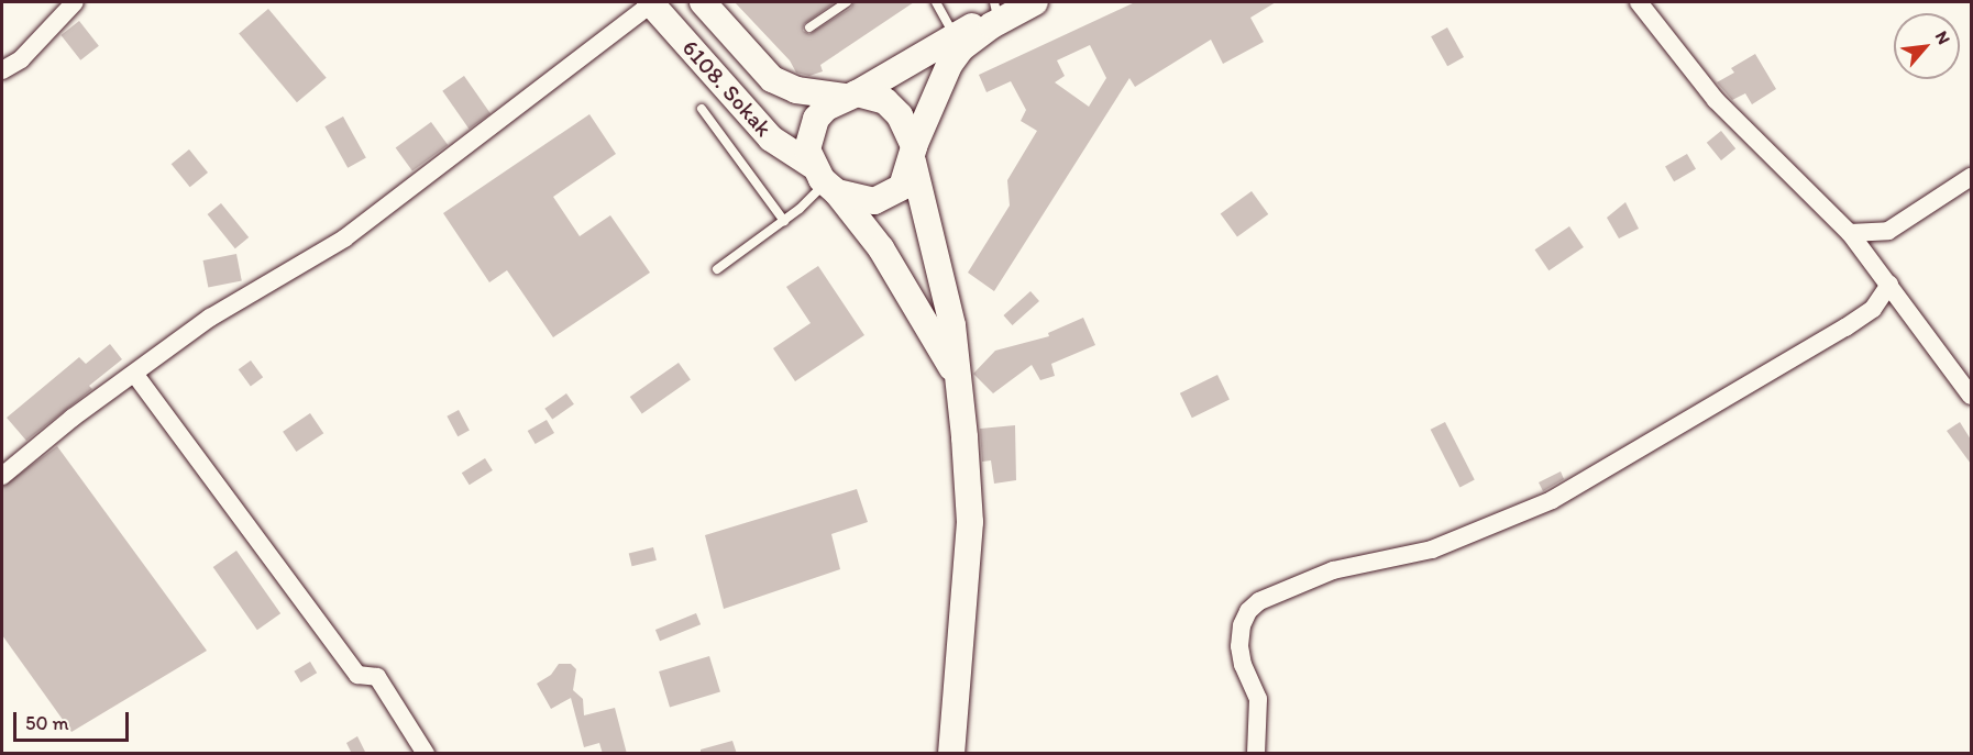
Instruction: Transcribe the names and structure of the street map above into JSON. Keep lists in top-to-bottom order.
{
  "streets": {
    "main road": ["6108. Sokak"]
  },
  "scale_bar": "50 m",
  "north": "top right"
}
